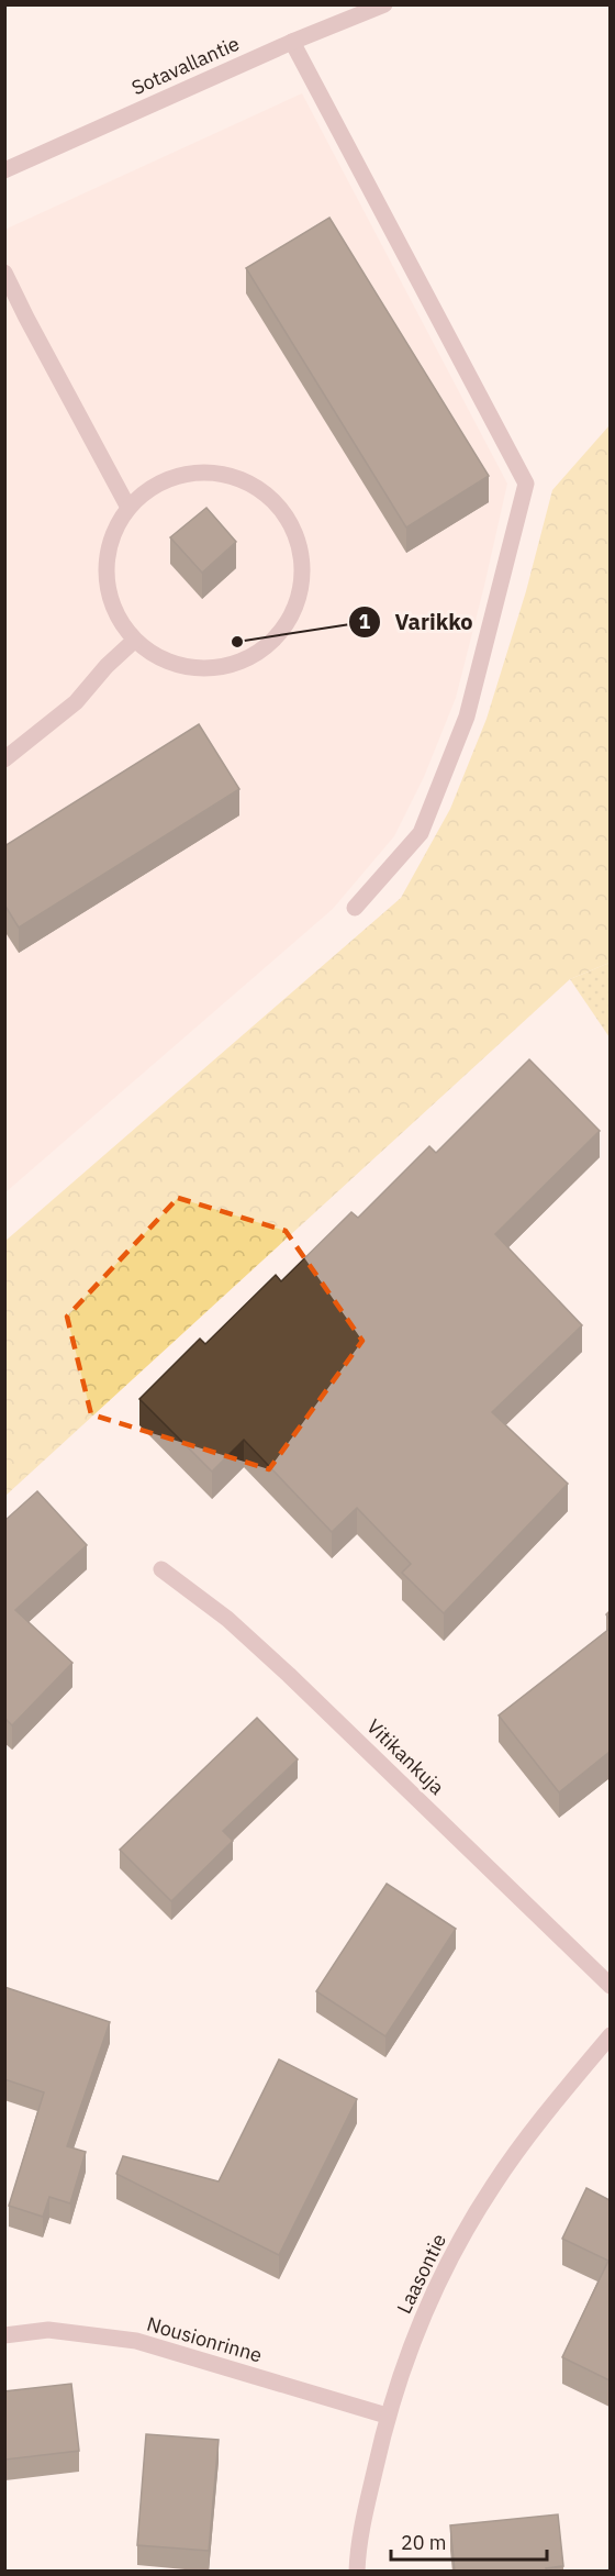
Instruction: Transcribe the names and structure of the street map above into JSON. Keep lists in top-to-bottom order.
{
  "streets": {
    "street": [
      "Sotavallantie",
      "Vitikankuja",
      "Laasontie",
      "Nousionrinne"
    ]
  },
  "crossings": [
    ["Laasontie", "Nousionrinne"]
  ],
  "places": ["Varikko"],
  "scale_bar": "20 m"
}
